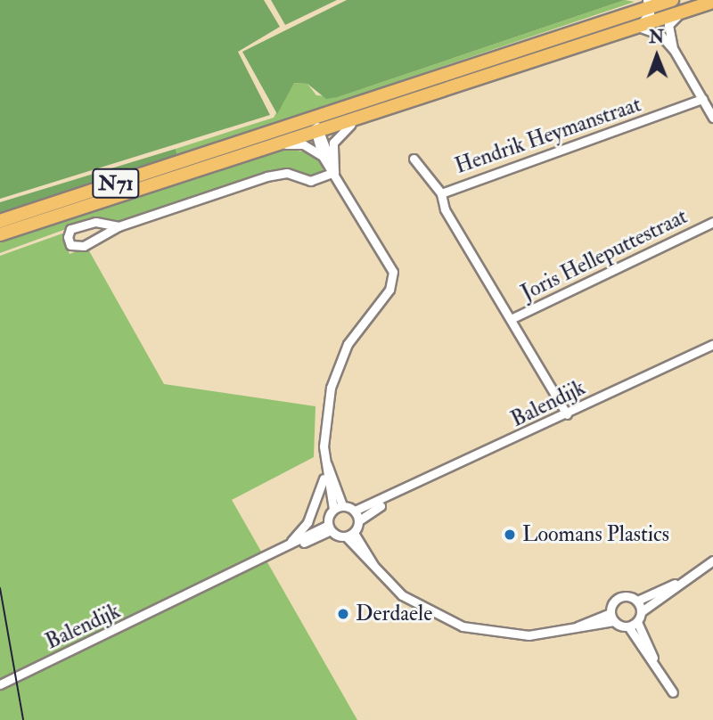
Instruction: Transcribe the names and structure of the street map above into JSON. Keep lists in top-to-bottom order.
{
  "streets": {
    "highway": ["N71"],
    "street": ["Hendrik Heymanstraat", "Joris Helleputtestraat", "Balendijk"]
  },
  "crossings": [
    ["Hendrik Heymanstraat", "Joris Helleputtestraat"],
    ["Hendrik Heymanstraat", "Balendijk"]
  ],
  "places": ["Loomans Plastics", "Derdaele"],
  "north": "top"
}
